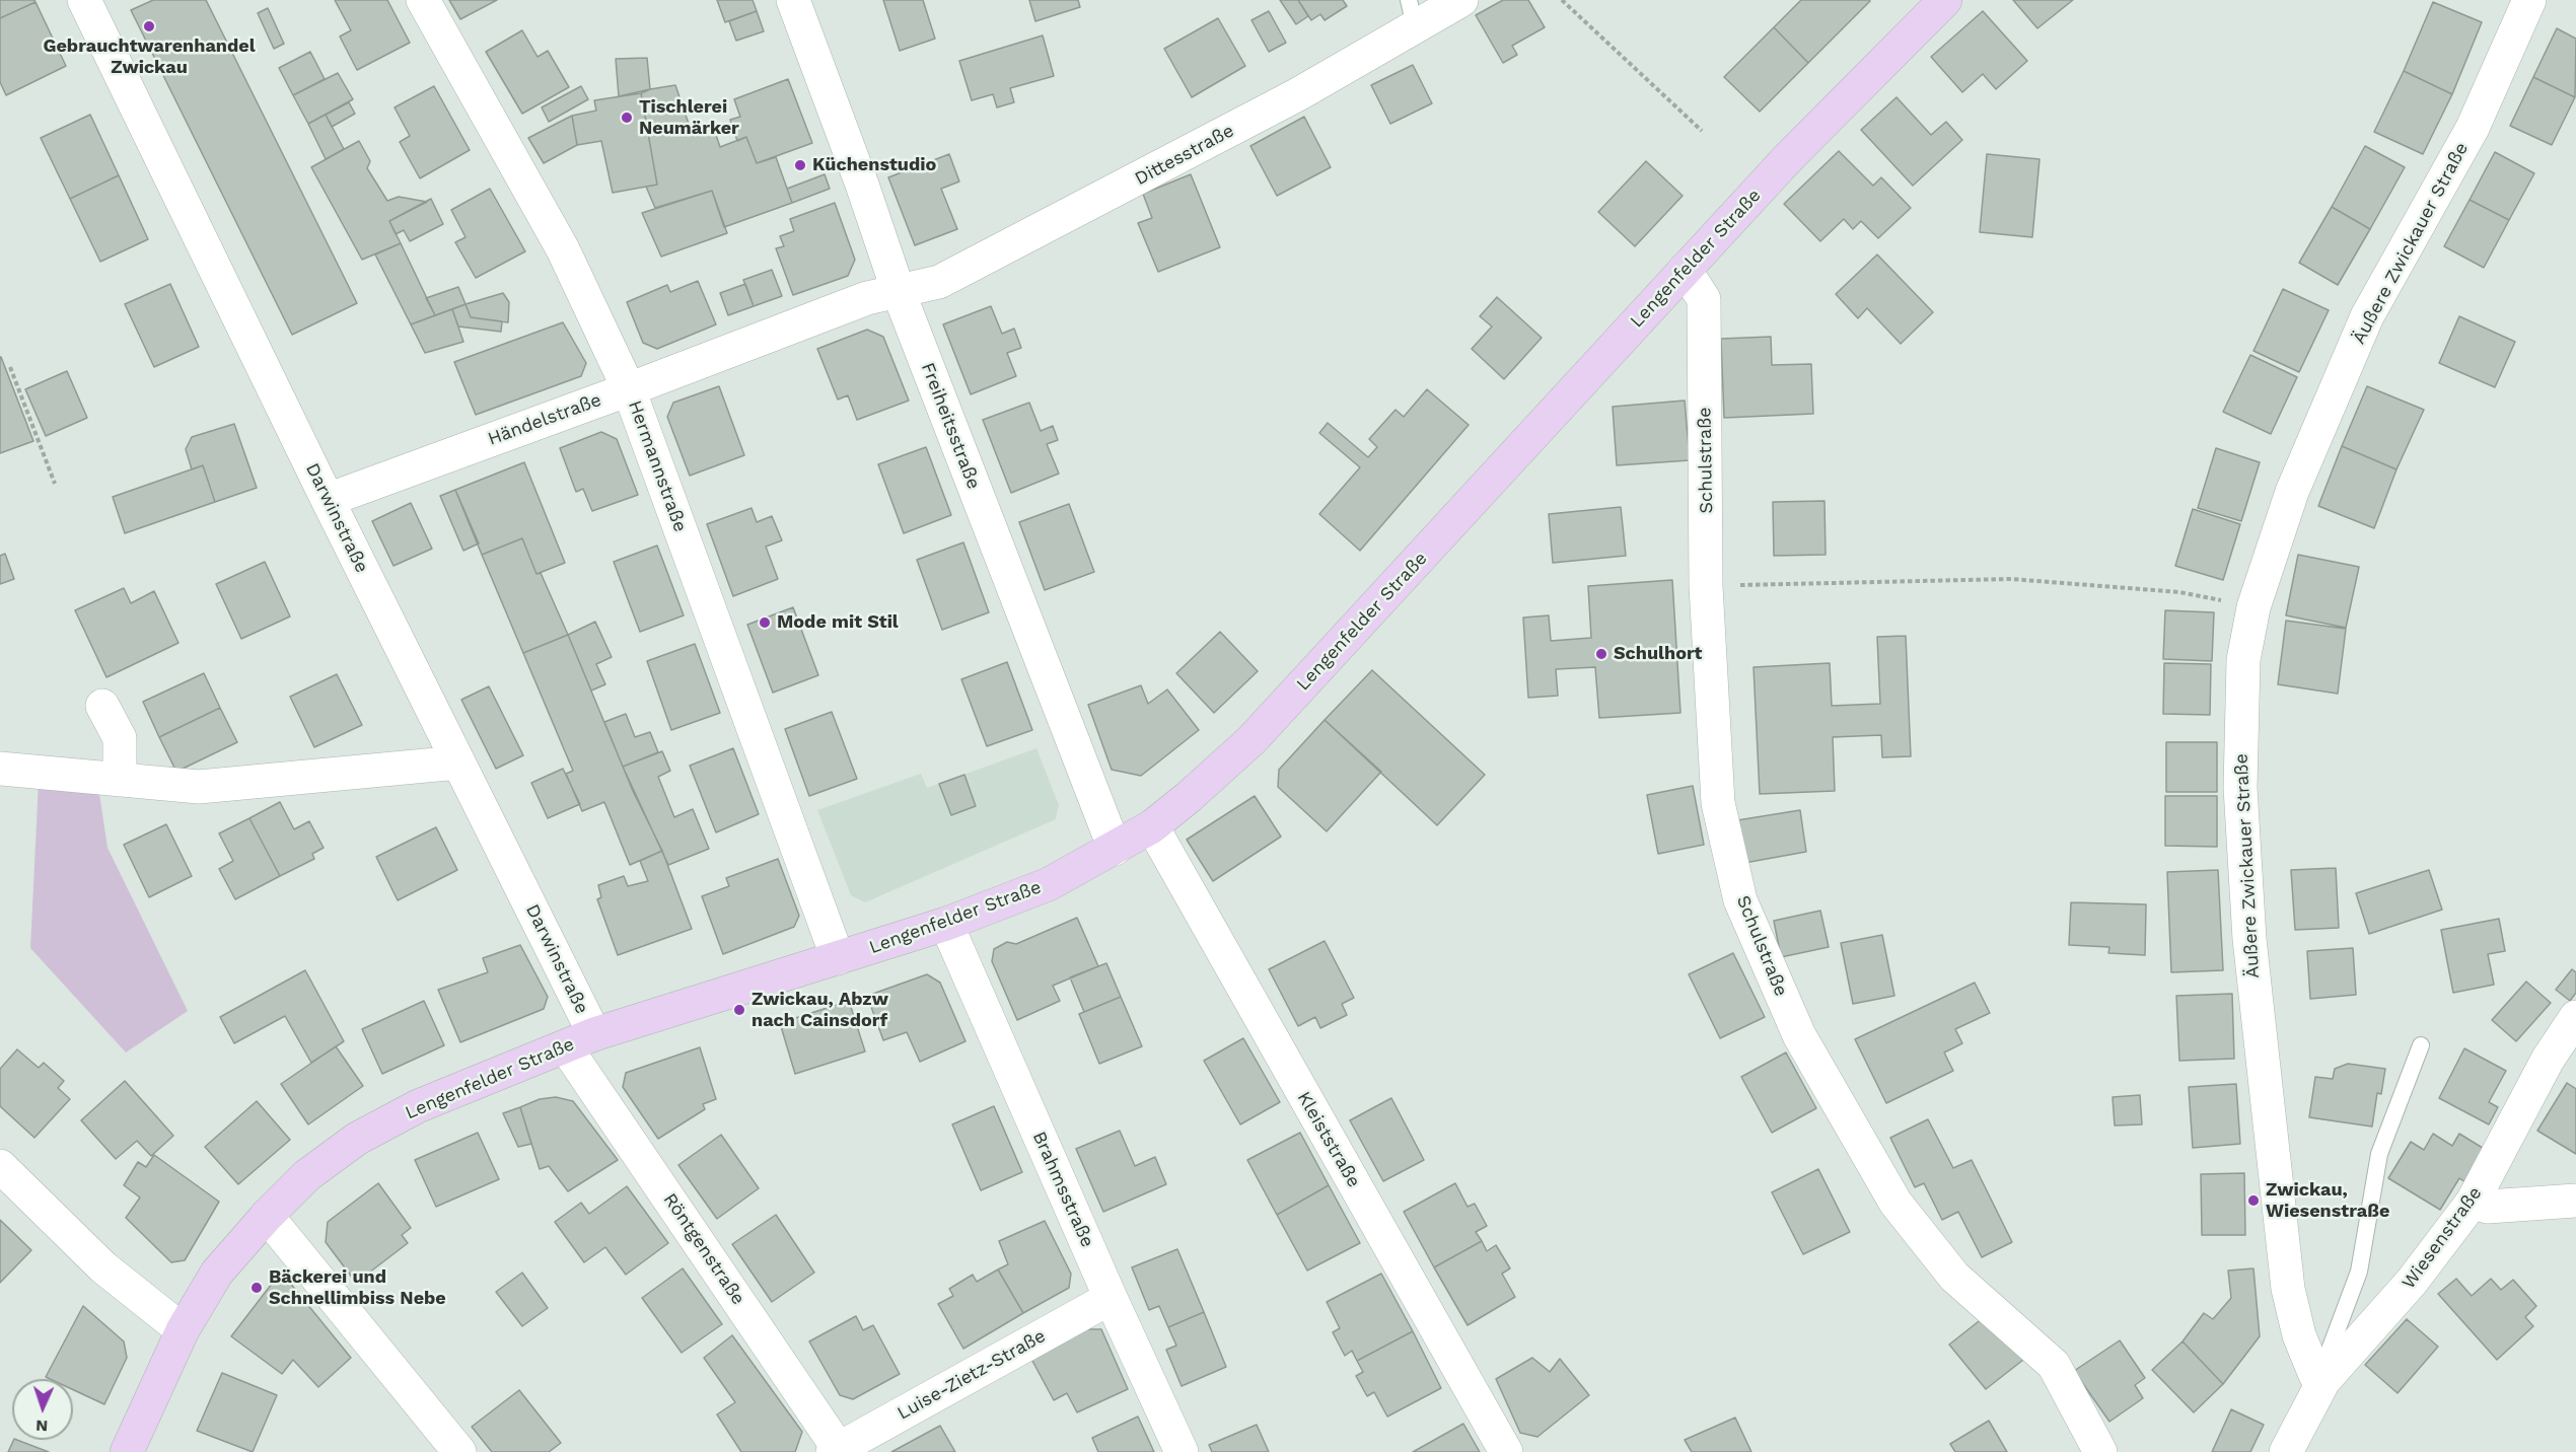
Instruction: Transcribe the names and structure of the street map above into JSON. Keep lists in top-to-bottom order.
{
  "streets": {
    "main road": ["Lengenfelder Straße"],
    "street": [
      "Dittesstraße",
      "Äußere Zwickauer Straße",
      "Händelstraße",
      "Freiheitsstraße",
      "Schulstraße",
      "Hermannstraße",
      "Darwinstraße",
      "Kleiststraße",
      "Brahmsstraße",
      "Wiesenstraße",
      "Röntgenstraße",
      "Luise-Zietz-Straße"
    ]
  },
  "crossings": [
    ["Dittesstraße", "Händelstraße"],
    ["Dittesstraße", "Freiheitsstraße"],
    ["Äußere Zwickauer Straße", "Wiesenstraße"],
    ["Lengenfelder Straße", "Freiheitsstraße"],
    ["Lengenfelder Straße", "Schulstraße"],
    ["Lengenfelder Straße", "Hermannstraße"],
    ["Lengenfelder Straße", "Darwinstraße"],
    ["Lengenfelder Straße", "Kleiststraße"],
    ["Lengenfelder Straße", "Brahmsstraße"],
    ["Lengenfelder Straße", "Röntgenstraße"],
    ["Händelstraße", "Freiheitsstraße"],
    ["Händelstraße", "Hermannstraße"],
    ["Händelstraße", "Darwinstraße"],
    ["Darwinstraße", "Röntgenstraße"],
    ["Brahmsstraße", "Luise-Zietz-Straße"],
    ["Röntgenstraße", "Luise-Zietz-Straße"]
  ],
  "places": [
    "Gebrauchtwarenhandel Zwickau",
    "Tischlerei Neumärker",
    "Küchenstudio",
    "Mode mit Stil",
    "Schulhort",
    "Zwickau, Abzw nach Cainsdorf",
    "Zwickau, Wiesenstraße",
    "Bäckerei und Schnellimbiss Nebe"
  ],
  "north": "bottom"
}
